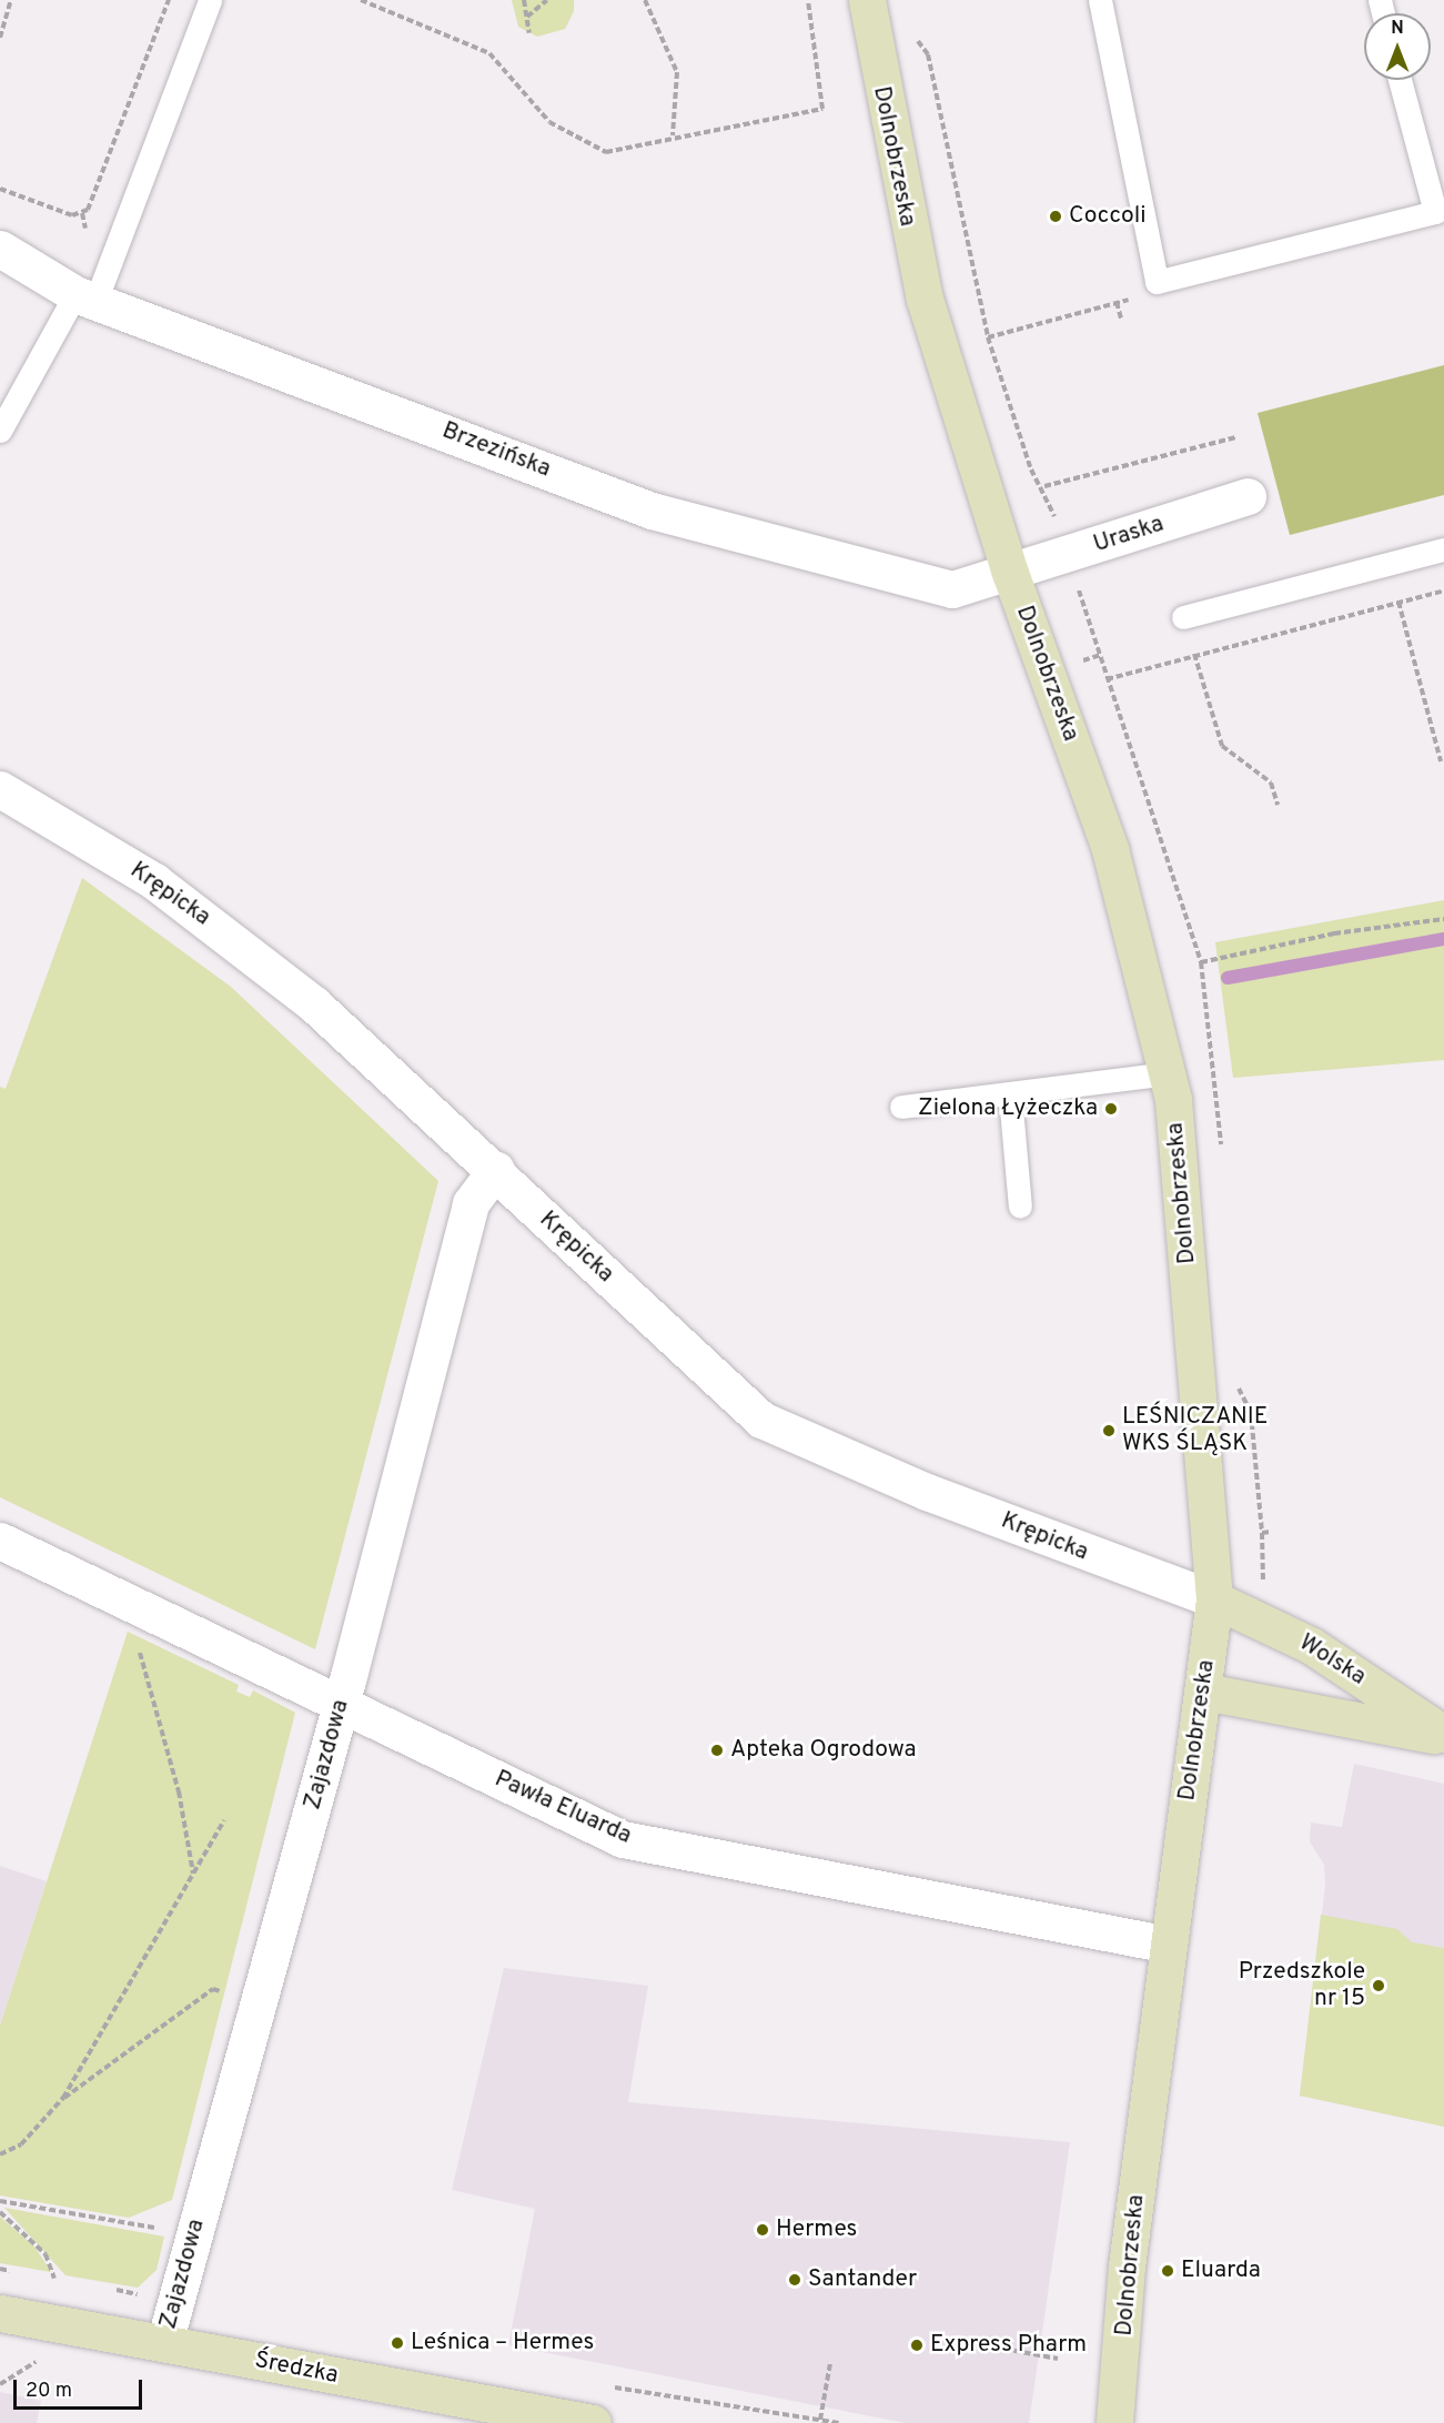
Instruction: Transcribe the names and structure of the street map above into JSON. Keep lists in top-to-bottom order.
{
  "streets": {
    "street": [
      "Dolnobrzeska",
      "Brzezińska",
      "Uraska",
      "Krępicka",
      "Wolska",
      "Zajazdowa",
      "Pawła Eluarda",
      "Średzka"
    ]
  },
  "crossings": [
    ["Dolnobrzeska", "Brzezińska"],
    ["Dolnobrzeska", "Uraska"],
    ["Dolnobrzeska", "Krępicka"],
    ["Dolnobrzeska", "Wolska"],
    ["Dolnobrzeska", "Pawła Eluarda"],
    ["Brzezińska", "Uraska"],
    ["Krępicka", "Wolska"],
    ["Krępicka", "Zajazdowa"],
    ["Zajazdowa", "Pawła Eluarda"],
    ["Zajazdowa", "Średzka"]
  ],
  "places": [
    "Coccoli",
    "Zielona Łyżeczka",
    "LEŚNICZANIE WKS ŚLĄSK",
    "Apteka Ogrodowa",
    "Przedszkole nr 15",
    "Hermes",
    "Eluarda",
    "Santander",
    "Leśnica – Hermes",
    "Express Pharm"
  ],
  "scale_bar": "20 m",
  "north": "top"
}
